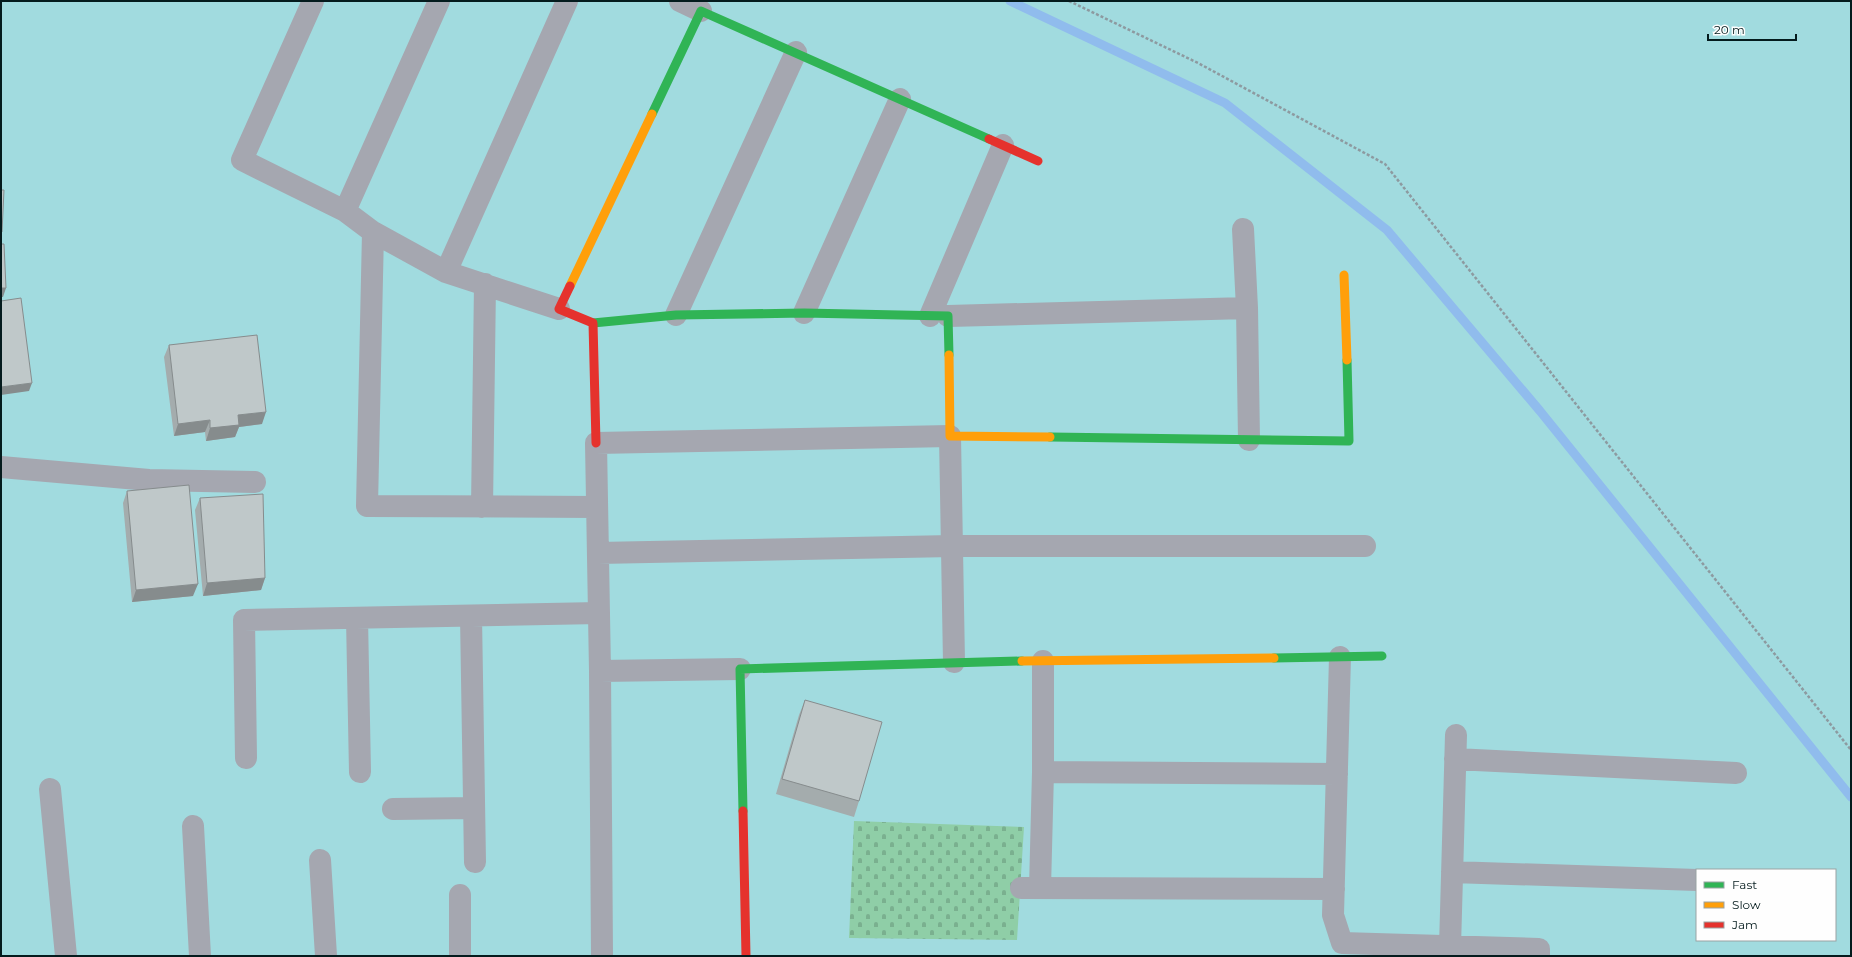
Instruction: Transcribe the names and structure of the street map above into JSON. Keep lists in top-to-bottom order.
{
  "legend": ["Fast", "Slow", "Jam"],
  "scale_bar": "20 m"
}
